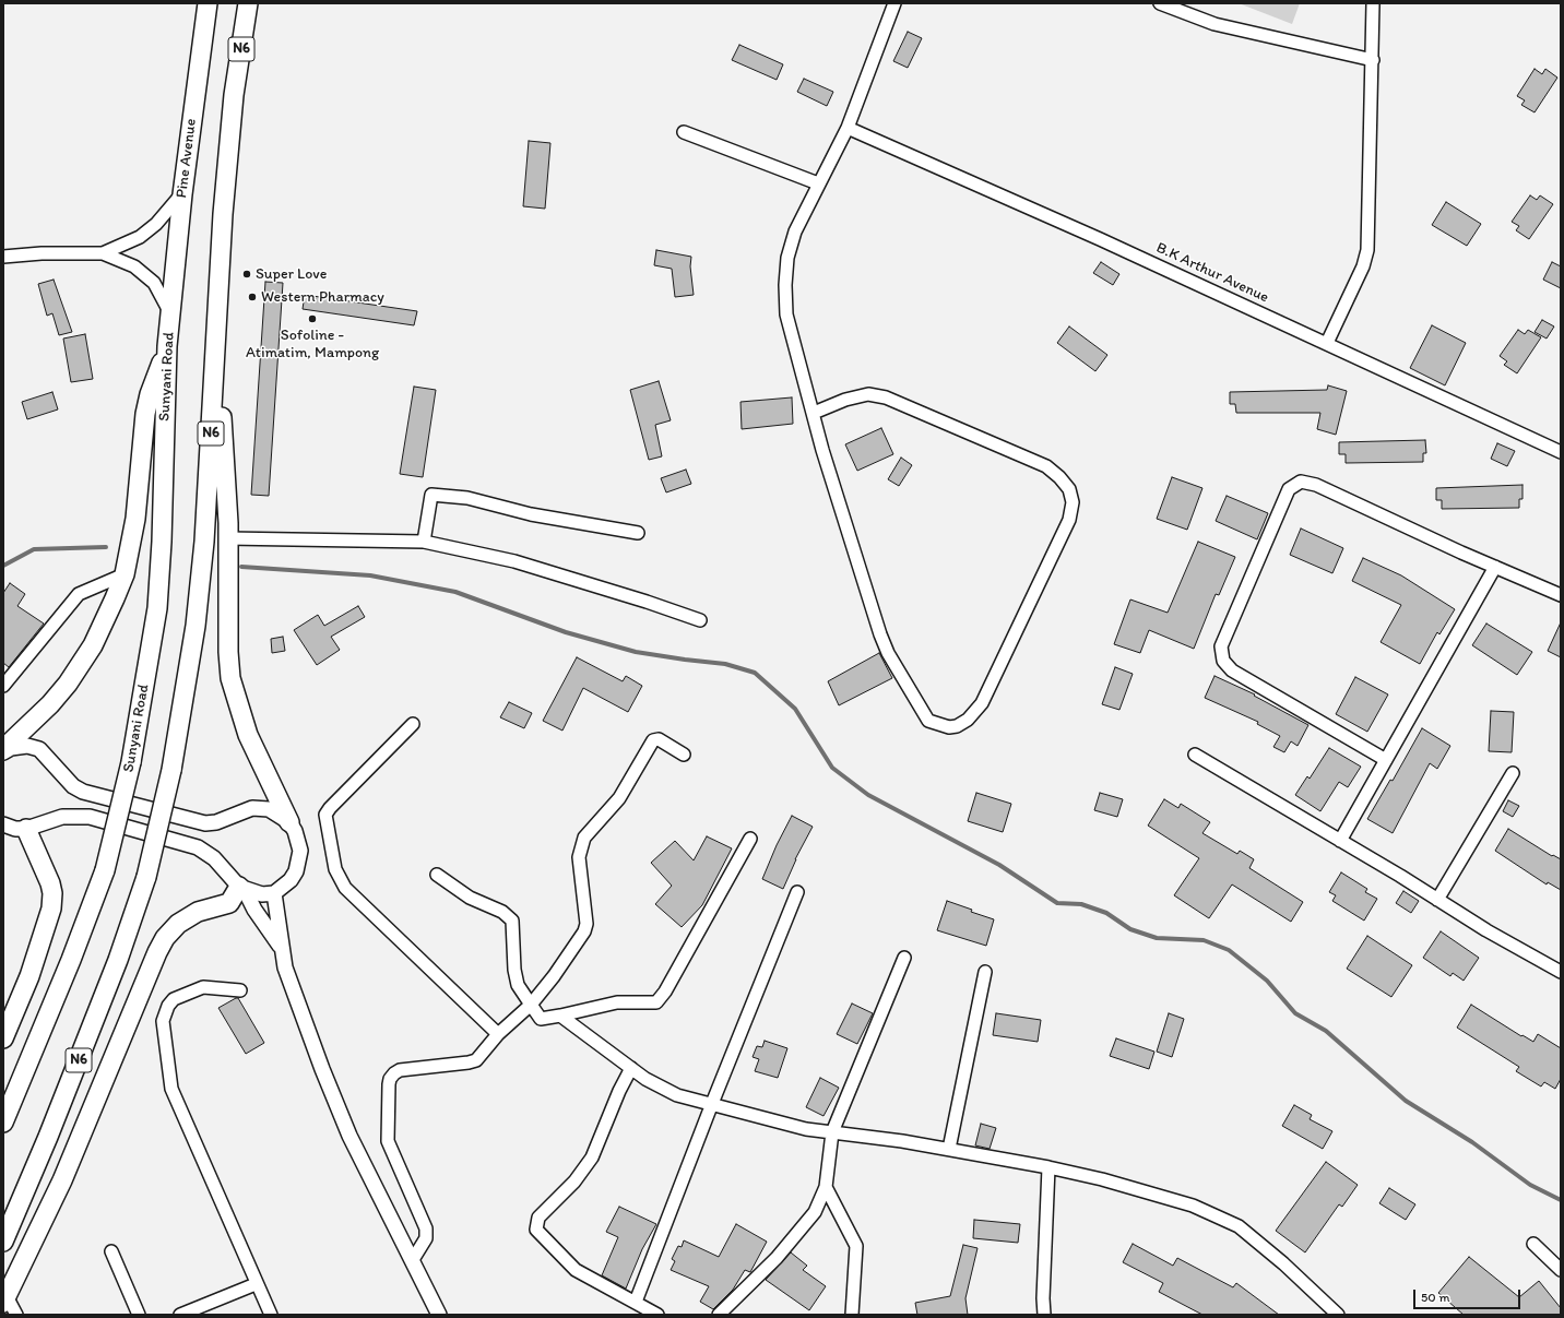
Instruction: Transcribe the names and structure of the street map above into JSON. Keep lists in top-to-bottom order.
{
  "streets": {
    "main road": ["N6", "Pine Avenue", "Sunyani Road"],
    "street": ["B.K Arthur Avenue"]
  },
  "crossings": [
    ["Pine Avenue", "Sunyani Road"]
  ],
  "places": ["Super Love", "Western Pharmacy", "Sofoline - Atimatim, Mampong"],
  "scale_bar": "50 m"
}
